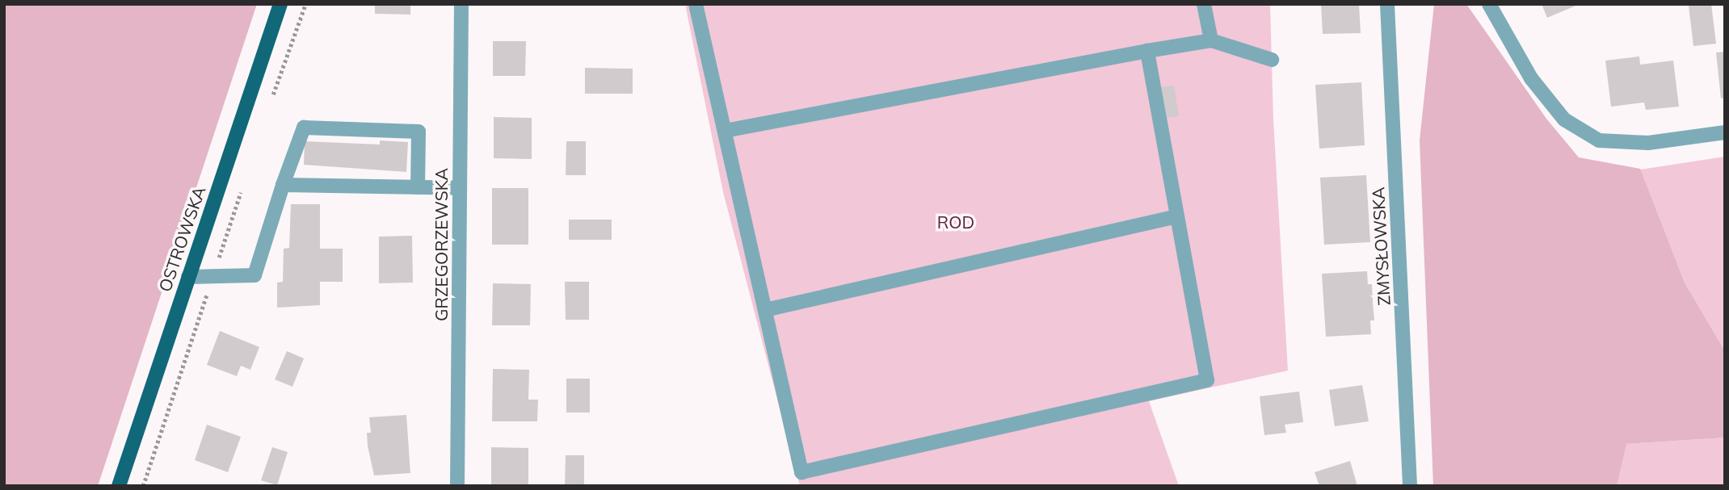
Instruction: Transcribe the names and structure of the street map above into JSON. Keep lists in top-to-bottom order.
{
  "streets": {
    "main road": ["OSTROWSKA"],
    "street": ["GRZEGORZEWSKA", "ZMYSŁOWSKA"]
  },
  "parks": ["ROD"]
}
